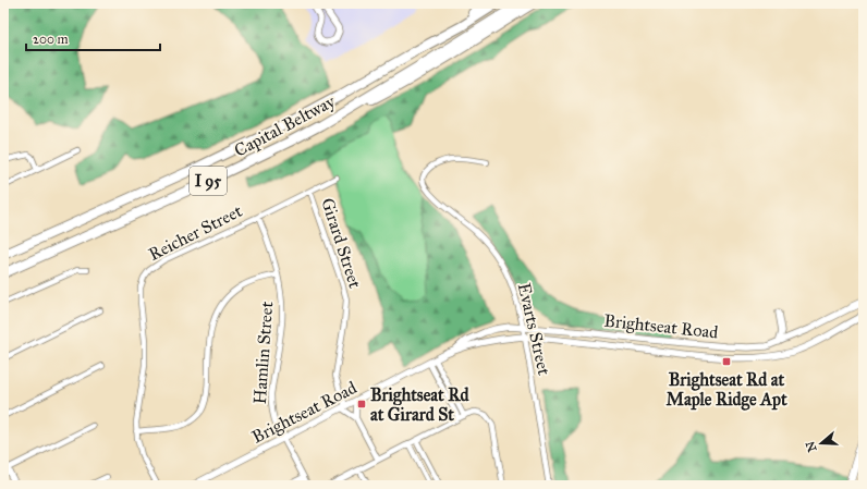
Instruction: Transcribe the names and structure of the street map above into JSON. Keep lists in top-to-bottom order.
{
  "streets": {
    "highway": ["Capital Beltway", "I 95"],
    "street": [
      "Reicher Street",
      "Girard Street",
      "Brightseat Road",
      "Evarts Street",
      "Hamlin Street"
    ]
  },
  "crossings": [
    ["Reicher Street", "Girard Street"],
    ["Reicher Street", "Hamlin Street"],
    ["Girard Street", "Brightseat Road"],
    ["Brightseat Road", "Evarts Street"],
    ["Brightseat Road", "Hamlin Street"]
  ],
  "places": {
    "transit": ["Brightseat Rd at Maple Ridge Apt", "Brightseat Rd at Girard St"]
  },
  "scale_bar": "200 m",
  "north": "left"
}
